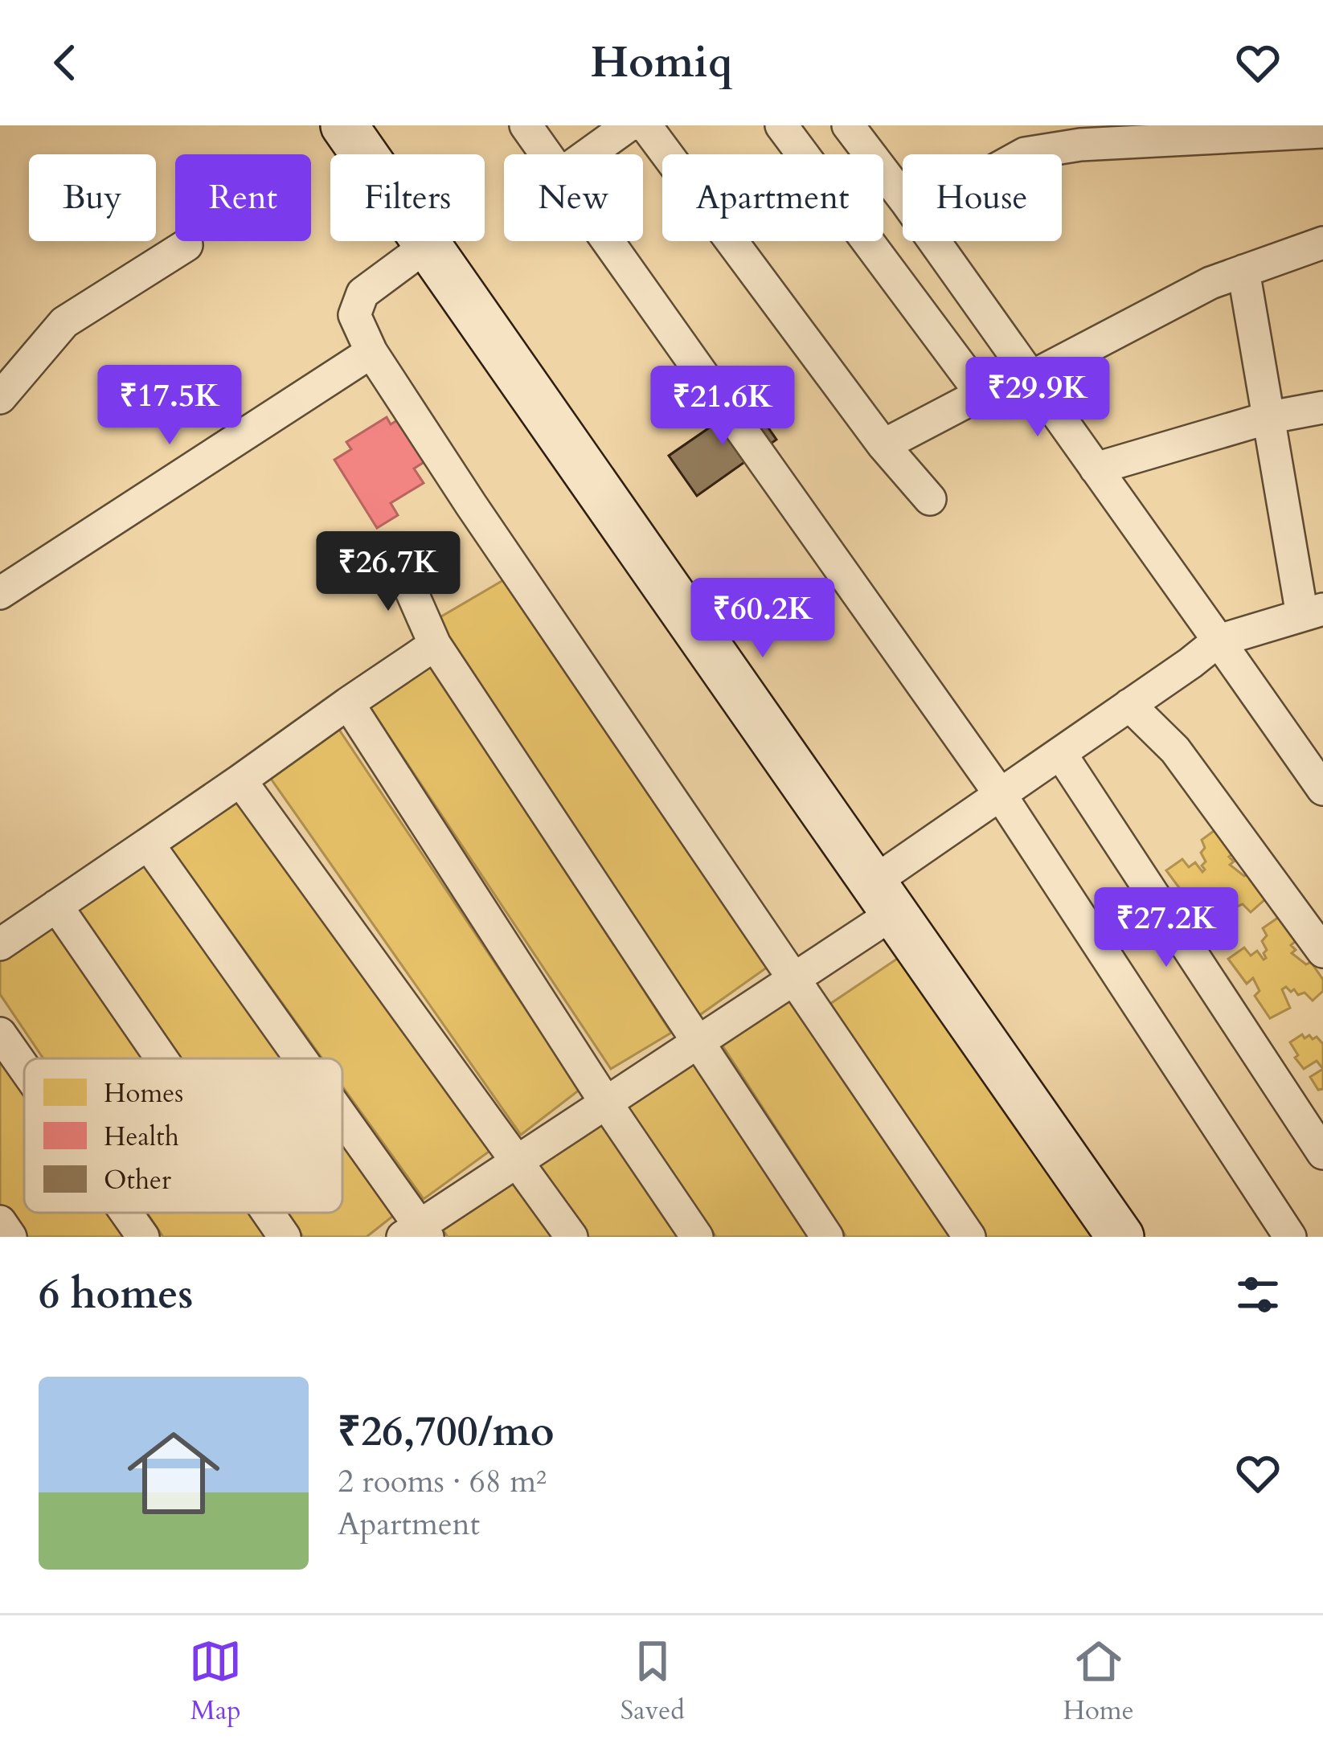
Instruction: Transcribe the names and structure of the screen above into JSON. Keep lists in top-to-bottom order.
{
  "legend": ["Homes", "Health", "Other"],
  "page": {
    "header": "Homiq",
    "chip": [
      "Buy",
      "Rent",
      "Filters",
      "New",
      "Apartment",
      "House"
    ],
    "price": [
      "₹29.9K",
      "₹17.5K",
      "₹21.6K",
      "₹26.7K",
      "₹60.2K",
      "₹27.2K"
    ],
    "heading": "6 homes",
    "list": [
      {
        "name": "₹26,700/mo",
        "note": "2 rooms · 68 m² · Apartment"
      }
    ],
    "tabs": ["Map", "Saved", "Home"]
  }
}
